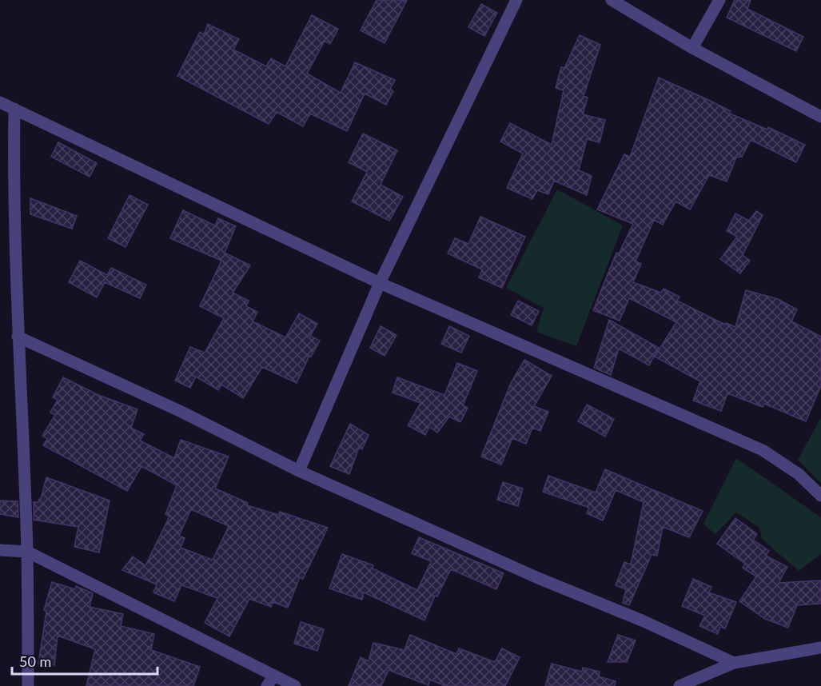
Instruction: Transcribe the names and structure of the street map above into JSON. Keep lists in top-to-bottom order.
{
  "scale_bar": "50 m"
}
